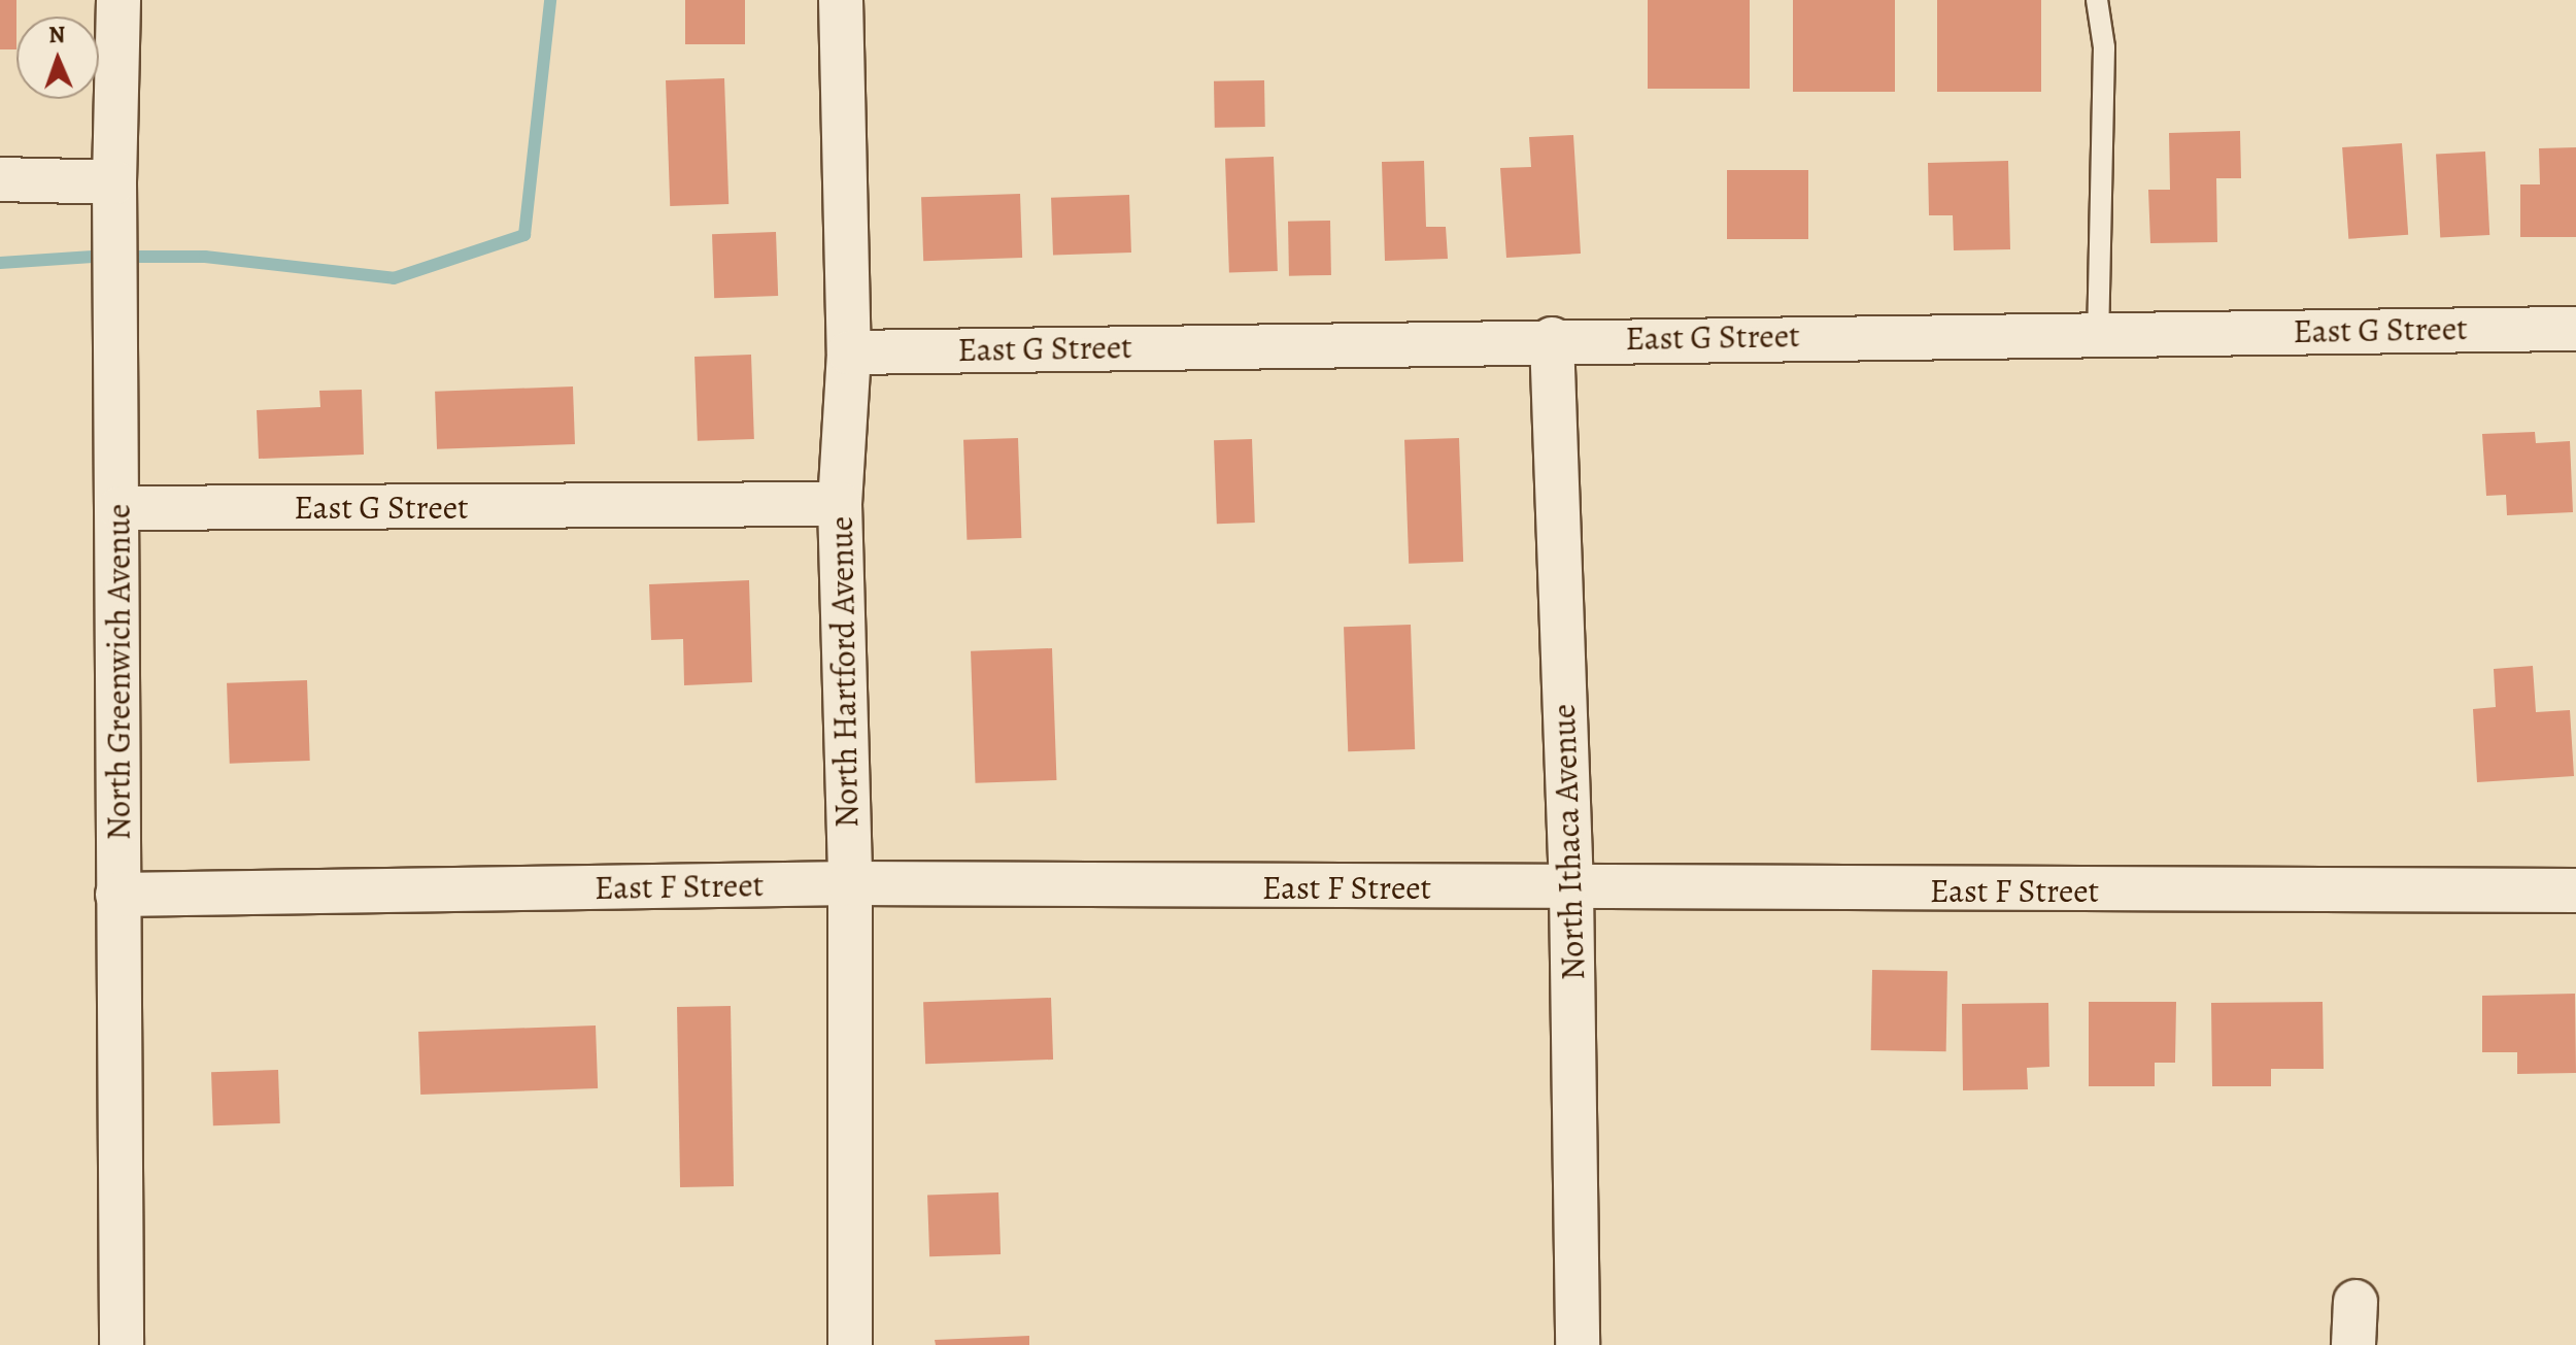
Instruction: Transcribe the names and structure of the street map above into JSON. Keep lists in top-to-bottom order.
{
  "streets": {
    "street": [
      "East G Street",
      "North Greenwich Avenue",
      "North Hartford Avenue",
      "North Ithaca Avenue",
      "East F Street"
    ]
  },
  "crossings": [
    ["East G Street", "North Greenwich Avenue"],
    ["East G Street", "North Hartford Avenue"],
    ["East G Street", "North Ithaca Avenue"],
    ["North Greenwich Avenue", "East F Street"],
    ["North Hartford Avenue", "East F Street"],
    ["North Ithaca Avenue", "East F Street"]
  ],
  "north": "top"
}
